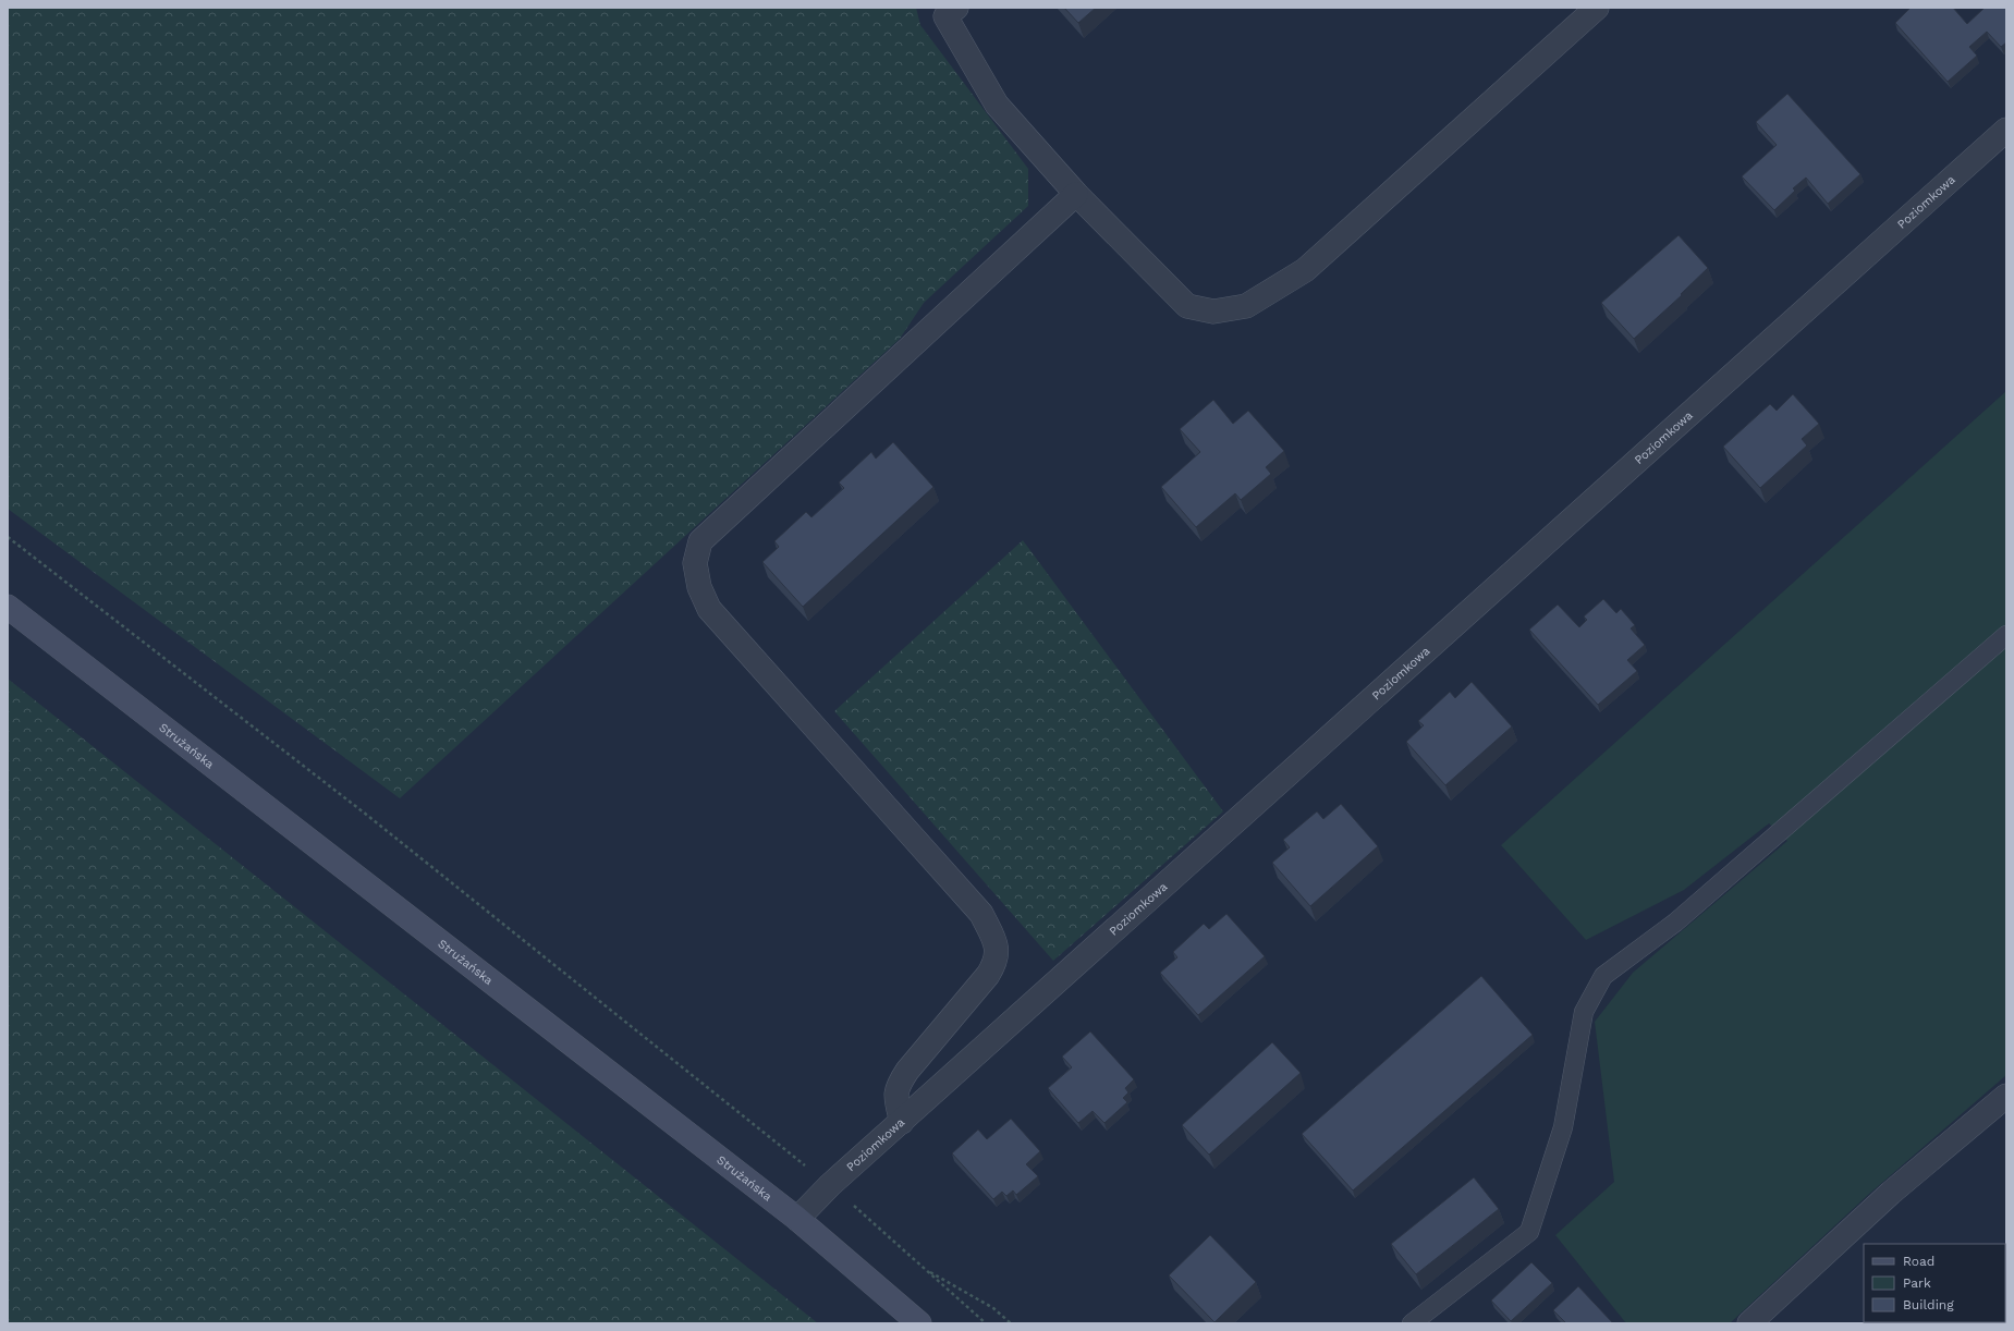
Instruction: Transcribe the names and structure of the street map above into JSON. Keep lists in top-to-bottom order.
{
  "streets": {
    "main road": ["Strużańska"],
    "street": ["Poziomkowa"]
  },
  "crossings": [
    ["Poziomkowa", "Strużańska"]
  ],
  "legend": ["Road", "Park", "Building"]
}
